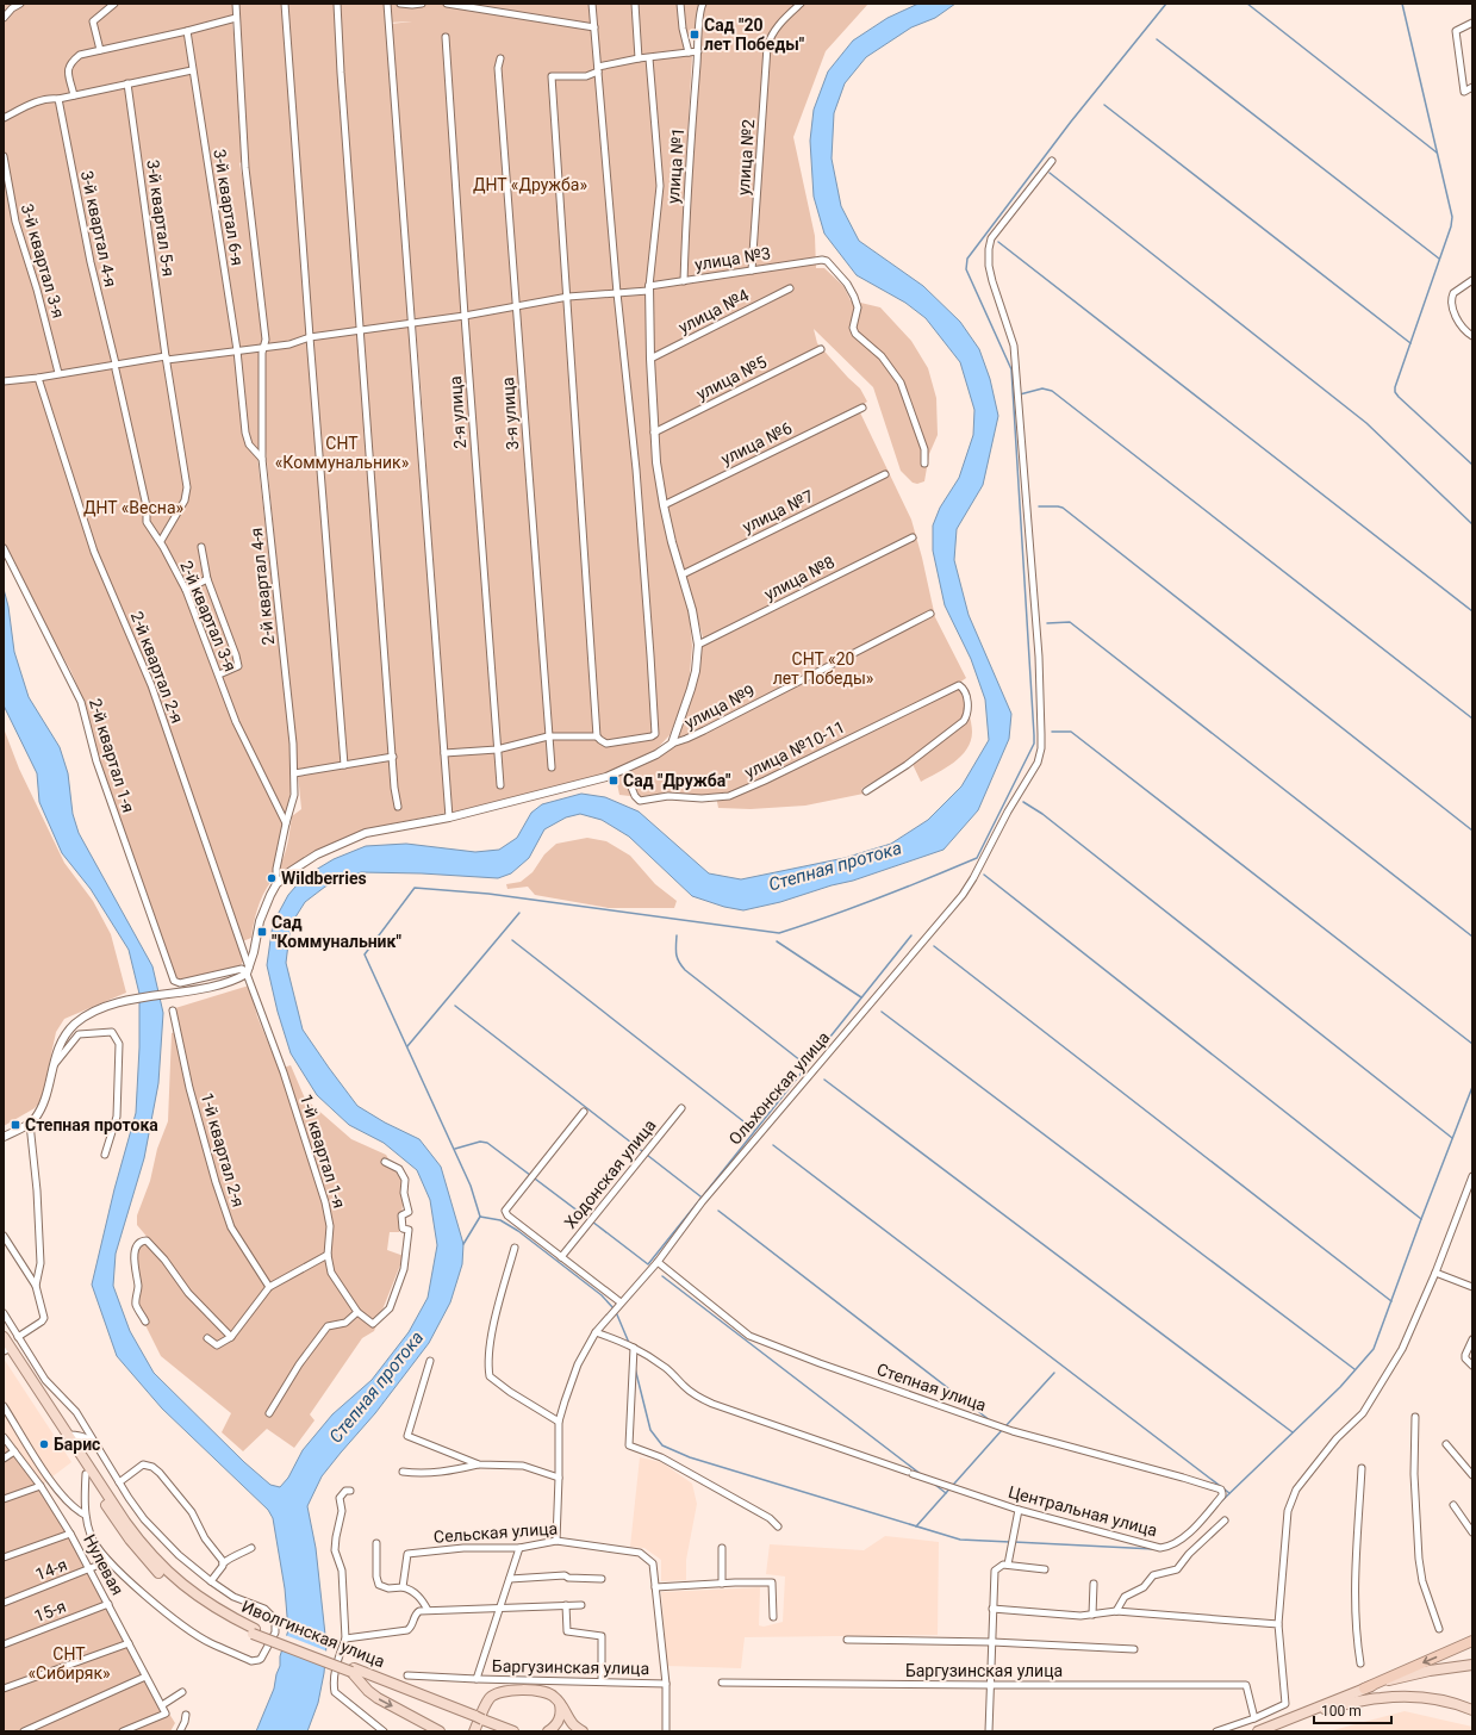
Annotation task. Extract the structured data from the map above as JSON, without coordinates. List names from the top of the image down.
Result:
{
  "streets": {
    "main road": ["Иволгинская улица"],
    "street": [
      "улица №2",
      "улица №1",
      "3-й квартал 6-я",
      "3-й квартал 5-я",
      "3-й квартал 4-я",
      "улица №3",
      "3-й квартал 3-я",
      "улица №4",
      "улица №5",
      "2-я улица",
      "3-я улица",
      "улица №6",
      "улица №7",
      "улица №8",
      "2-й квартал 4-я",
      "2-й квартал 3-я",
      "2-й квартал 2-я",
      "улица №9",
      "улица №10-11",
      "2-й квартал 1-я",
      "Ольхонская улица",
      "1-й квартал 2-я",
      "1-й квартал 1-я",
      "Ходонская улица",
      "Степная улица",
      "Центральная улица",
      "Сельская улица",
      "Нулевая",
      "14-я",
      "15-я",
      "Баргузинская улица"
    ]
  },
  "crossings": [
    ["улица №2", "улица №3"],
    ["улица №1", "улица №3"],
    ["3-й квартал 6-я", "улица №3"],
    ["3-й квартал 5-я", "улица №3"],
    ["3-й квартал 4-я", "улица №3"],
    ["3-й квартал 4-я", "2-й квартал 3-я"],
    ["улица №3", "3-й квартал 3-я"],
    ["улица №3", "2-я улица"],
    ["улица №3", "3-я улица"],
    ["улица №3", "2-й квартал 4-я"],
    ["улица №3", "2-й квартал 3-я"],
    ["улица №3", "2-й квартал 2-я"],
    ["2-й квартал 4-я", "2-й квартал 3-я"],
    ["2-й квартал 2-я", "2-й квартал 1-я"],
    ["2-й квартал 2-я", "1-й квартал 1-я"],
    ["2-й квартал 1-я", "1-й квартал 1-я"],
    ["Ольхонская улица", "Степная улица"],
    ["Ольхонская улица", "Центральная улица"],
    ["Ольхонская улица", "Сельская улица"],
    ["Степная улица", "Центральная улица"],
    ["Нулевая", "14-я"],
    ["Нулевая", "15-я"]
  ],
  "water": ["Степная протока"],
  "parks": [
    "ДНТ «Дружба»",
    "СНТ «Коммунальник»",
    "ДНТ «Весна»",
    "СНТ «20 лет Победы»",
    "СНТ «Сибиряк»"
  ],
  "places": {
    "transit": [
      "Сад \"20 лет Победы\"",
      "Сад \"Дружба\"",
      "Сад \"Коммунальник\"",
      "Степная протока"
    ],
    "other": ["Wildberries", "Барис"]
  },
  "scale_bar": "100 m"
}
